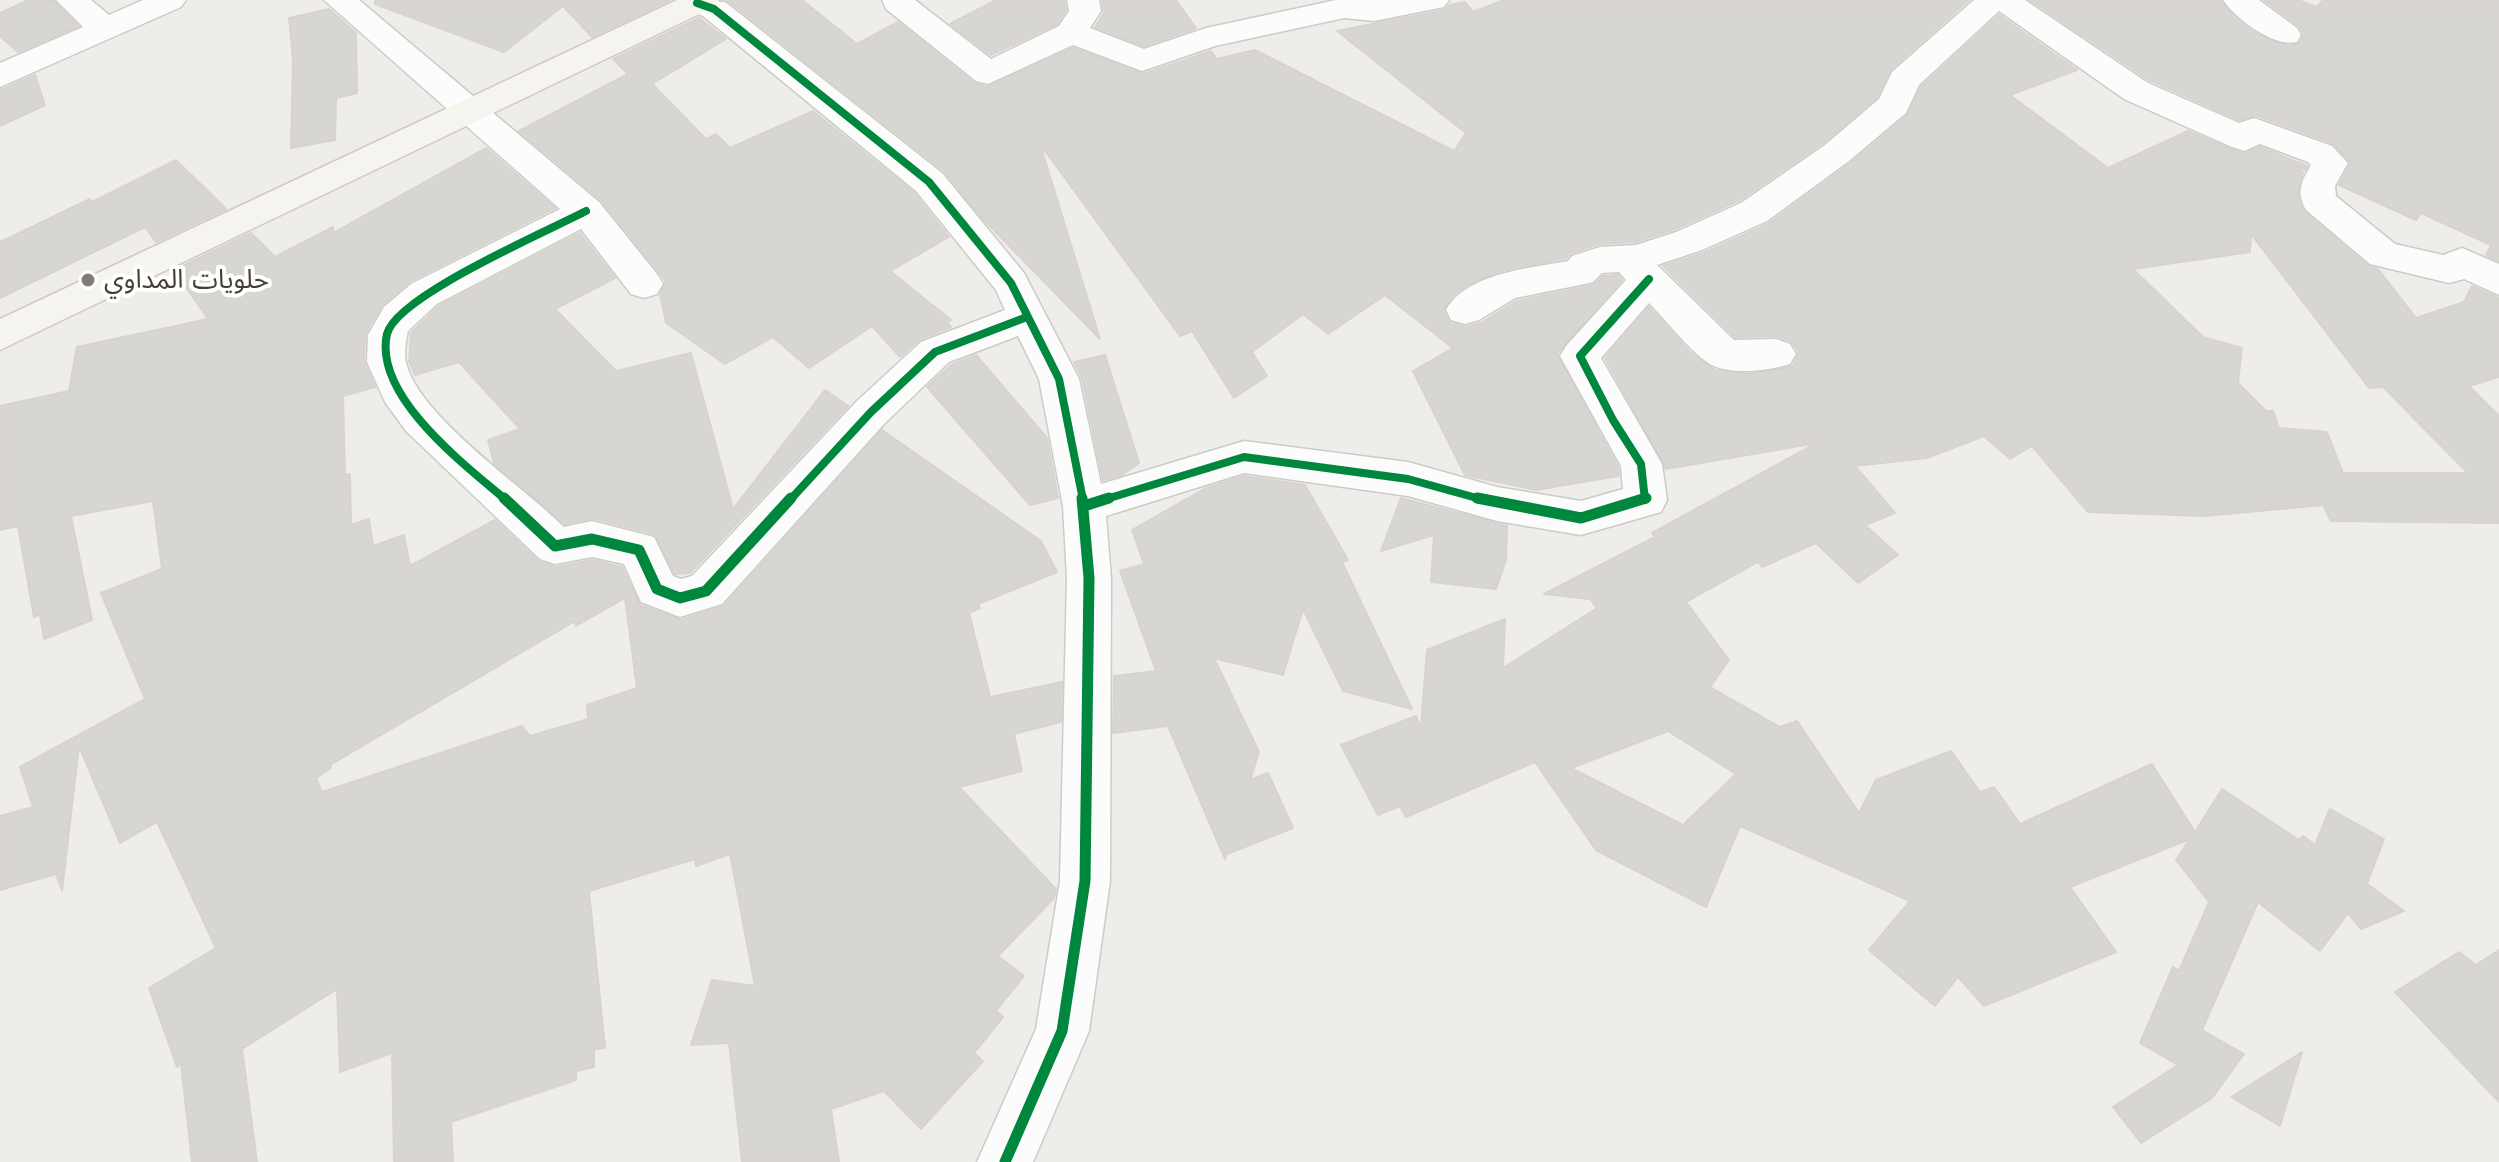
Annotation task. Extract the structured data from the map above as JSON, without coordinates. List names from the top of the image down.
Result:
{
  "places": ["حلويات المداوي"]
}
